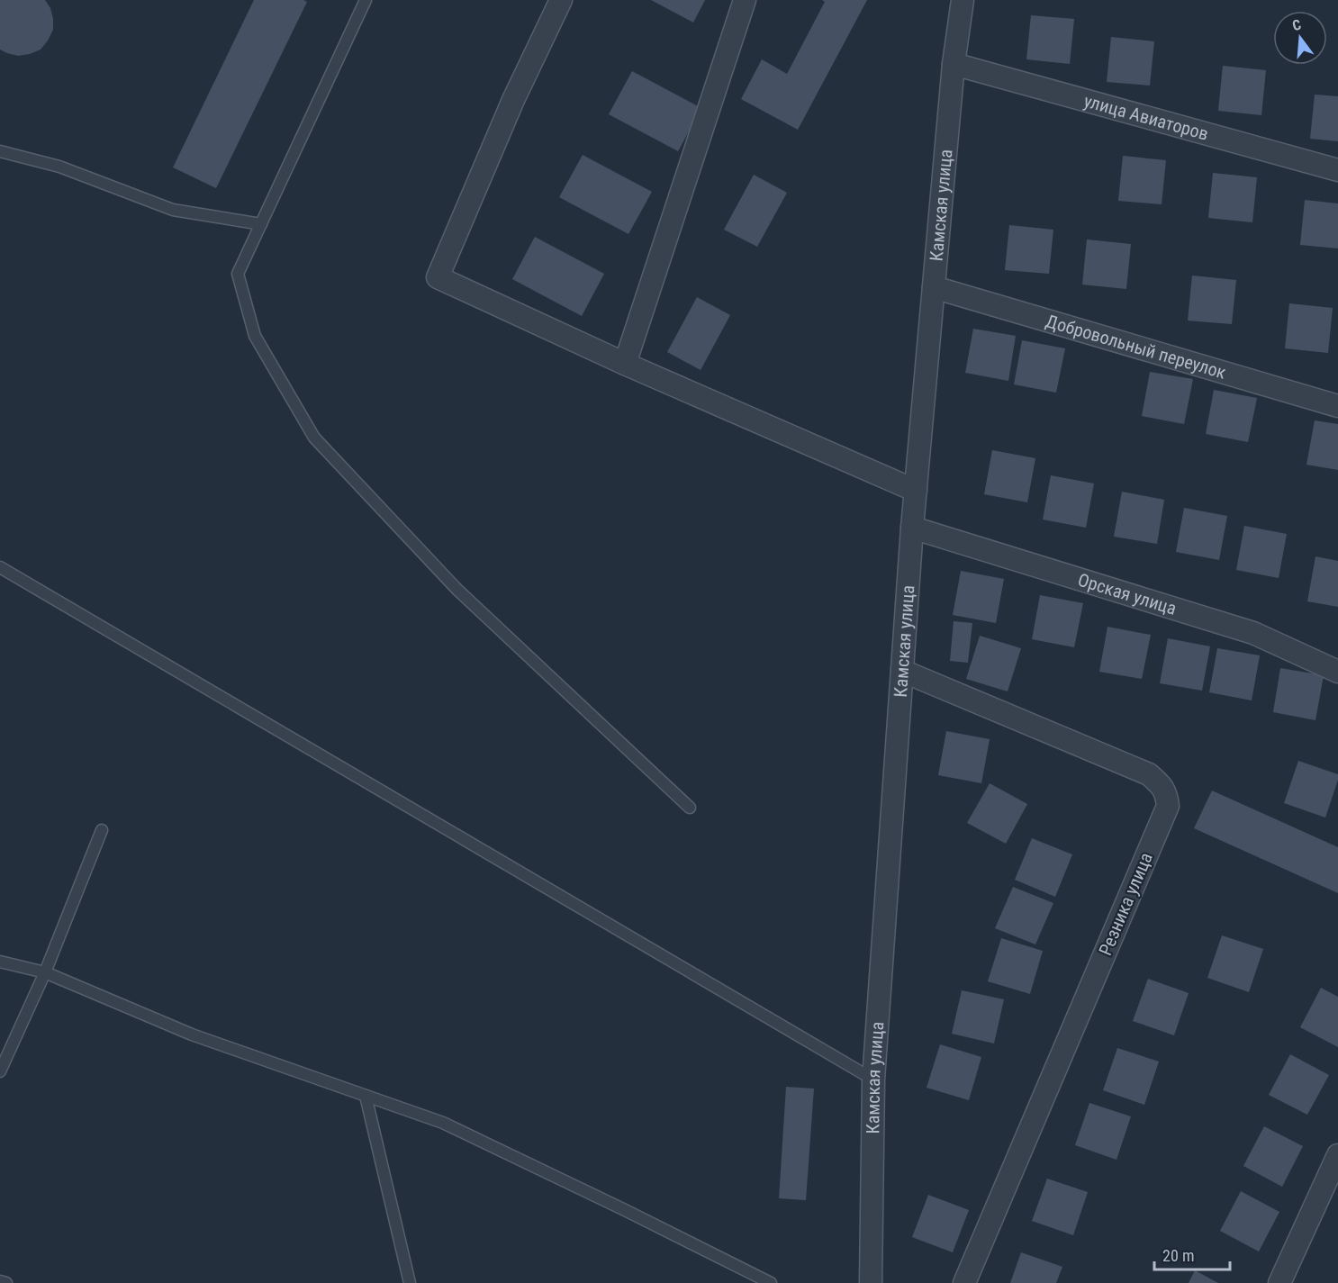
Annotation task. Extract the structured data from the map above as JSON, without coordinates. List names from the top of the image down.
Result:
{
  "streets": {
    "street": [
      "улица Авиаторов",
      "Камская улица",
      "Добровольный переулок",
      "Орская улица",
      "Резника улица"
    ]
  },
  "crossings": [
    ["улица Авиаторов", "Камская улица"],
    ["Камская улица", "Добровольный переулок"],
    ["Камская улица", "Орская улица"],
    ["Камская улица", "Резника улица"]
  ],
  "scale_bar": "20 m",
  "north": "top"
}
